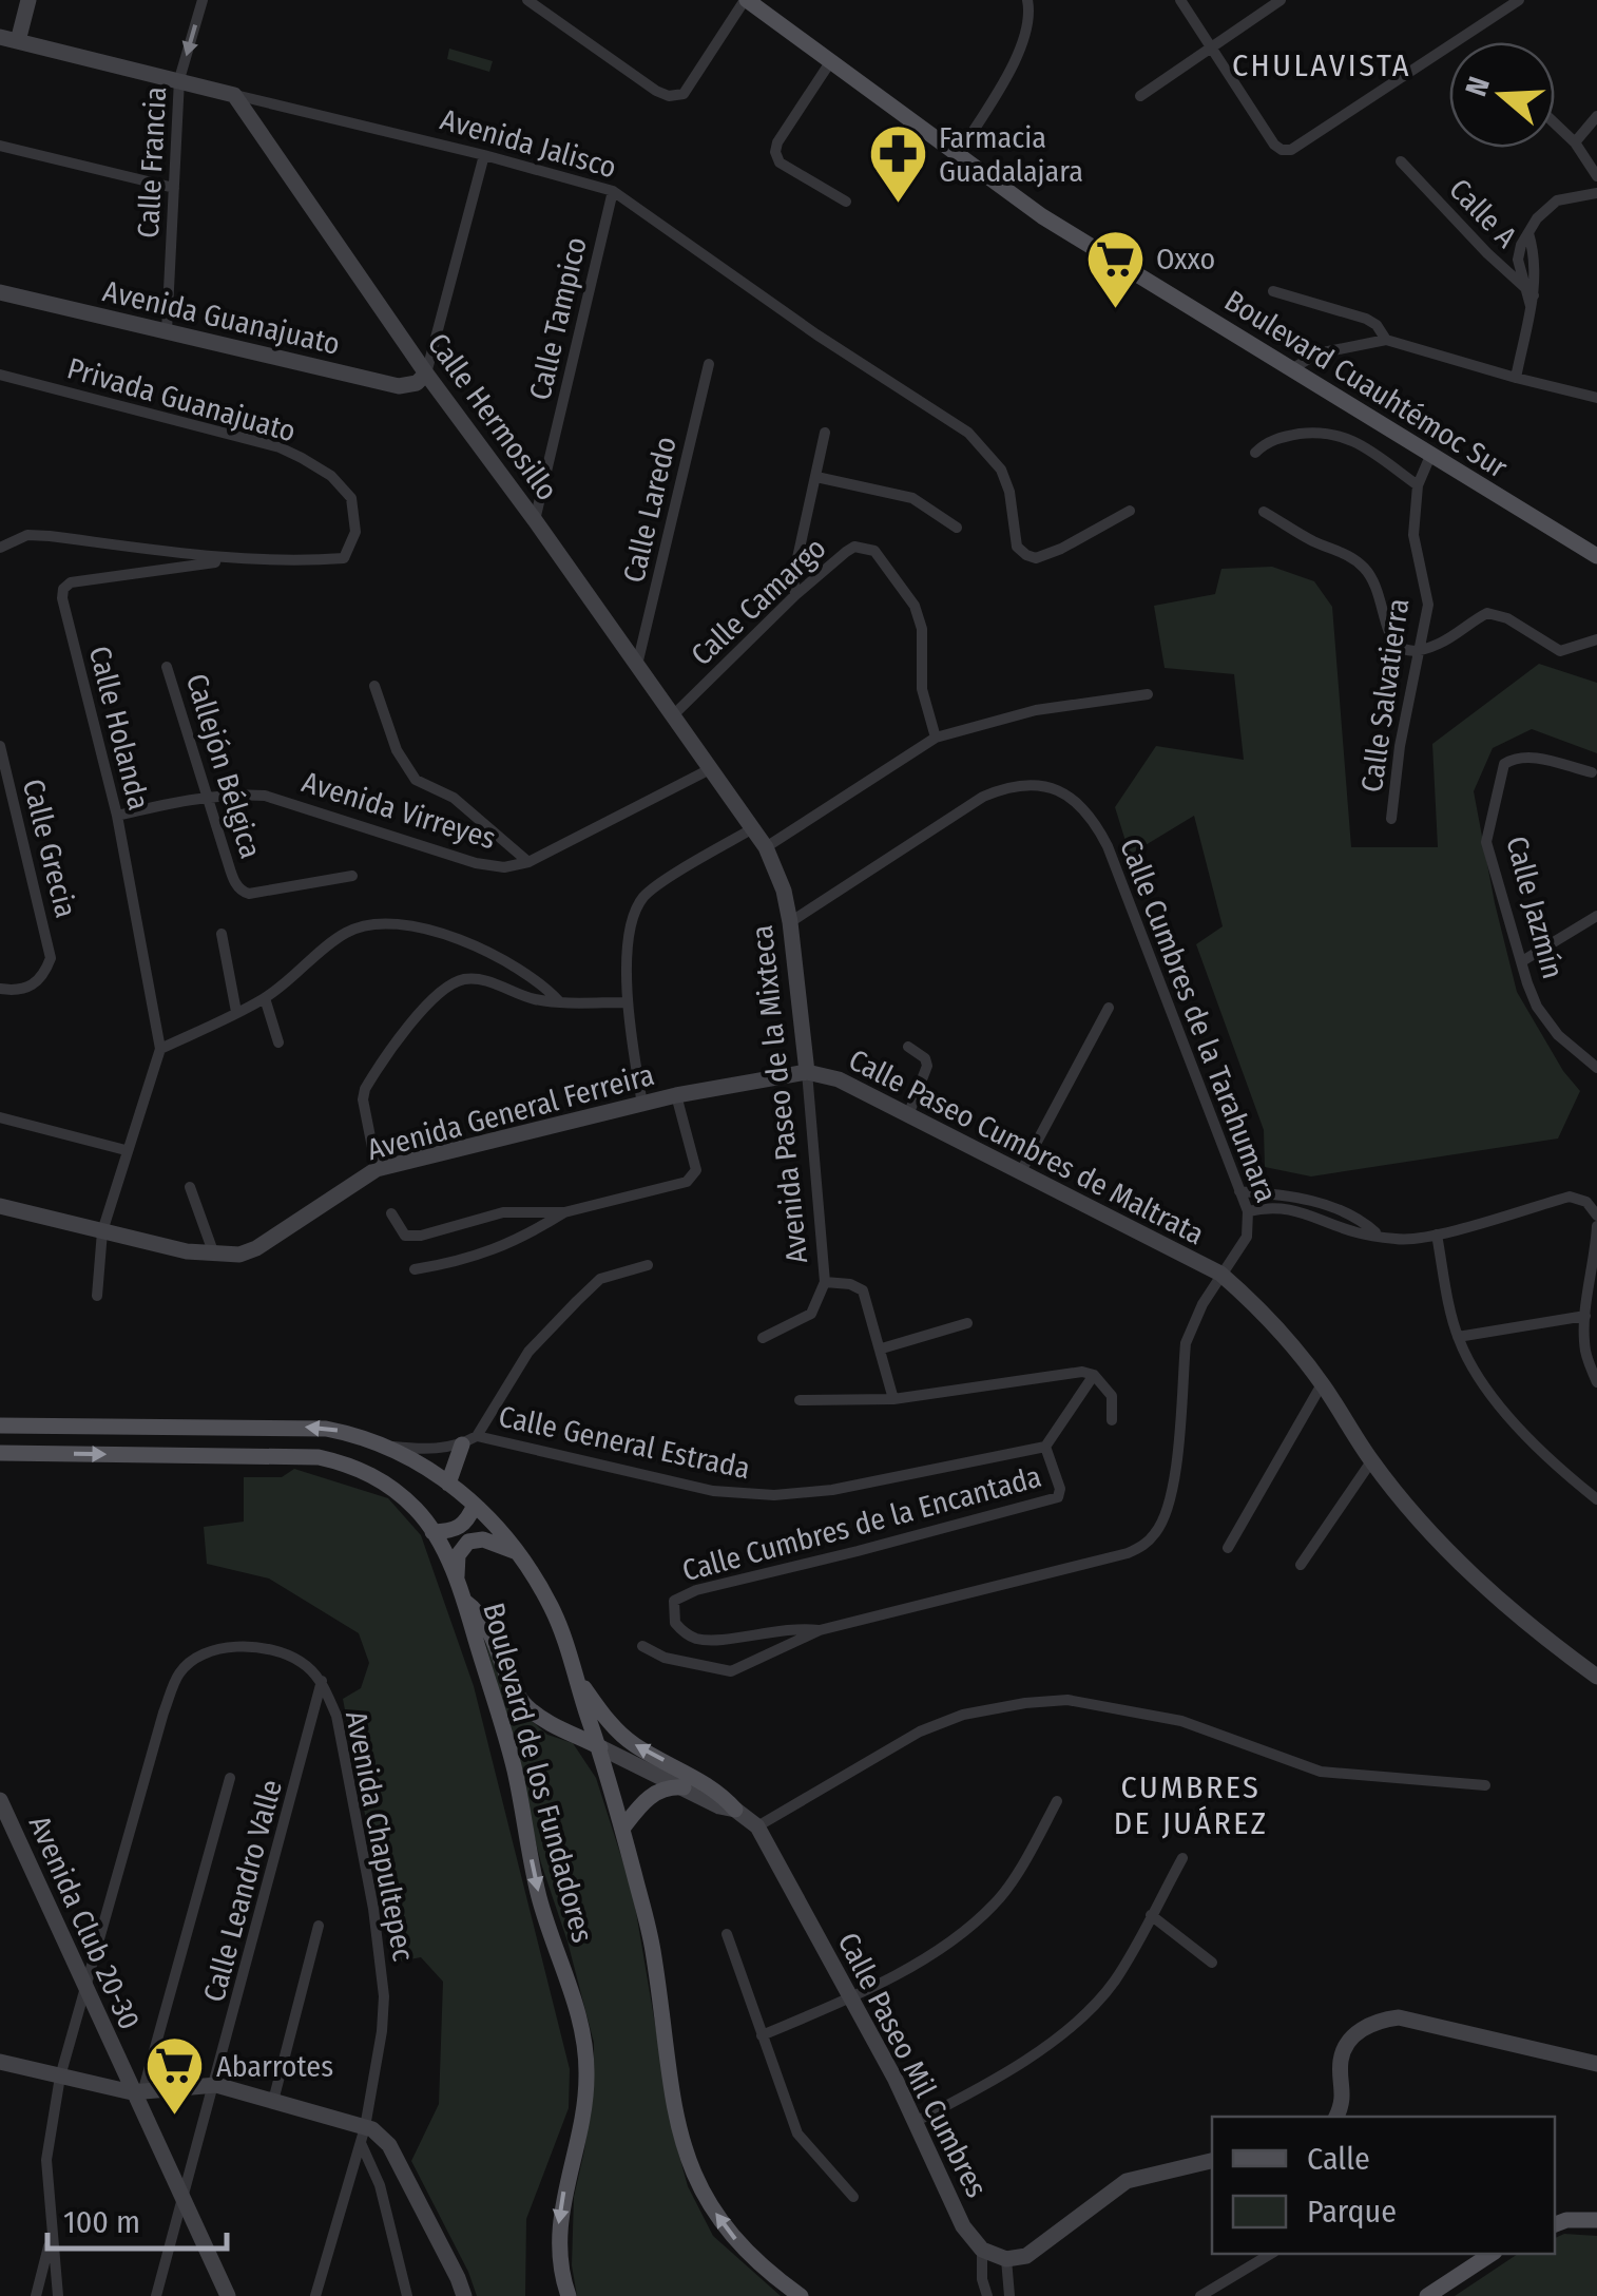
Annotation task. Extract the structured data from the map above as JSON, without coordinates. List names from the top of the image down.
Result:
{
  "streets": {
    "main road": ["Boulevard Cuauhtémoc Sur", "Boulevard de los Fundadores"],
    "street": [
      "Avenida Jalisco",
      "Calle Francia",
      "Calle A",
      "Avenida Guanajuato",
      "Calle Tampico",
      "Privada Guanajuato",
      "Calle Hermosillo",
      "Calle Laredo",
      "Calle Camargo",
      "Calle Salvatierra",
      "Calle Holanda",
      "Callejón Bélgica",
      "Avenida Virreyes",
      "Calle Grecia",
      "Calle Jazmín",
      "Calle Cumbres de la Tarahumara",
      "Avenida Paseo de la Mixteca",
      "Avenida General Ferreira",
      "Calle Paseo Cumbres de Maltrata",
      "Calle General Estrada",
      "Calle Cumbres de la Encantada",
      "Avenida Chapultepec",
      "Calle Leandro Valle",
      "Avenida Club 20-30",
      "Calle Paseo Mil Cumbres"
    ]
  },
  "crossings": [
    ["Avenida Jalisco", "Calle Francia"],
    ["Avenida Jalisco", "Calle Tampico"],
    ["Avenida Jalisco", "Calle Hermosillo"],
    ["Calle Francia", "Avenida Guanajuato"],
    ["Avenida Guanajuato", "Calle Hermosillo"],
    ["Calle Tampico", "Calle Hermosillo"],
    ["Boulevard Cuauhtémoc Sur", "Calle Salvatierra"],
    ["Privada Guanajuato", "Calle Holanda"],
    ["Calle Hermosillo", "Calle Laredo"],
    ["Calle Hermosillo", "Calle Camargo"],
    ["Calle Hermosillo", "Avenida Virreyes"],
    ["Calle Hermosillo", "Avenida Paseo de la Mixteca"],
    ["Calle Holanda", "Avenida Virreyes"],
    ["Callejón Bélgica", "Avenida Virreyes"],
    ["Avenida Virreyes", "Avenida Paseo de la Mixteca"],
    ["Calle Cumbres de la Tarahumara", "Avenida Paseo de la Mixteca"],
    ["Calle Cumbres de la Tarahumara", "Calle Paseo Cumbres de Maltrata"],
    ["Calle Cumbres de la Tarahumara", "Calle Cumbres de la Encantada"],
    ["Avenida Paseo de la Mixteca", "Avenida General Ferreira"],
    ["Avenida Paseo de la Mixteca", "Calle Paseo Cumbres de Maltrata"],
    ["Avenida General Ferreira", "Calle Paseo Cumbres de Maltrata"],
    ["Calle Paseo Cumbres de Maltrata", "Calle Cumbres de la Encantada"],
    ["Calle General Estrada", "Calle Cumbres de la Encantada"],
    ["Calle General Estrada", "Boulevard de los Fundadores"],
    ["Boulevard de los Fundadores", "Calle Paseo Mil Cumbres"],
    ["Avenida Chapultepec", "Calle Leandro Valle"],
    ["Calle Leandro Valle", "Avenida Club 20-30"]
  ],
  "districts": ["CHULAVISTA", "CUMBRES DE JUÁREZ"],
  "places": {
    "pharmacy": ["Farmacia Guadalajara"],
    "supermarket": ["Oxxo", "Abarrotes"]
  },
  "legend": ["Calle", "Parque"],
  "scale_bar": "100 m",
  "north": "left"
}
